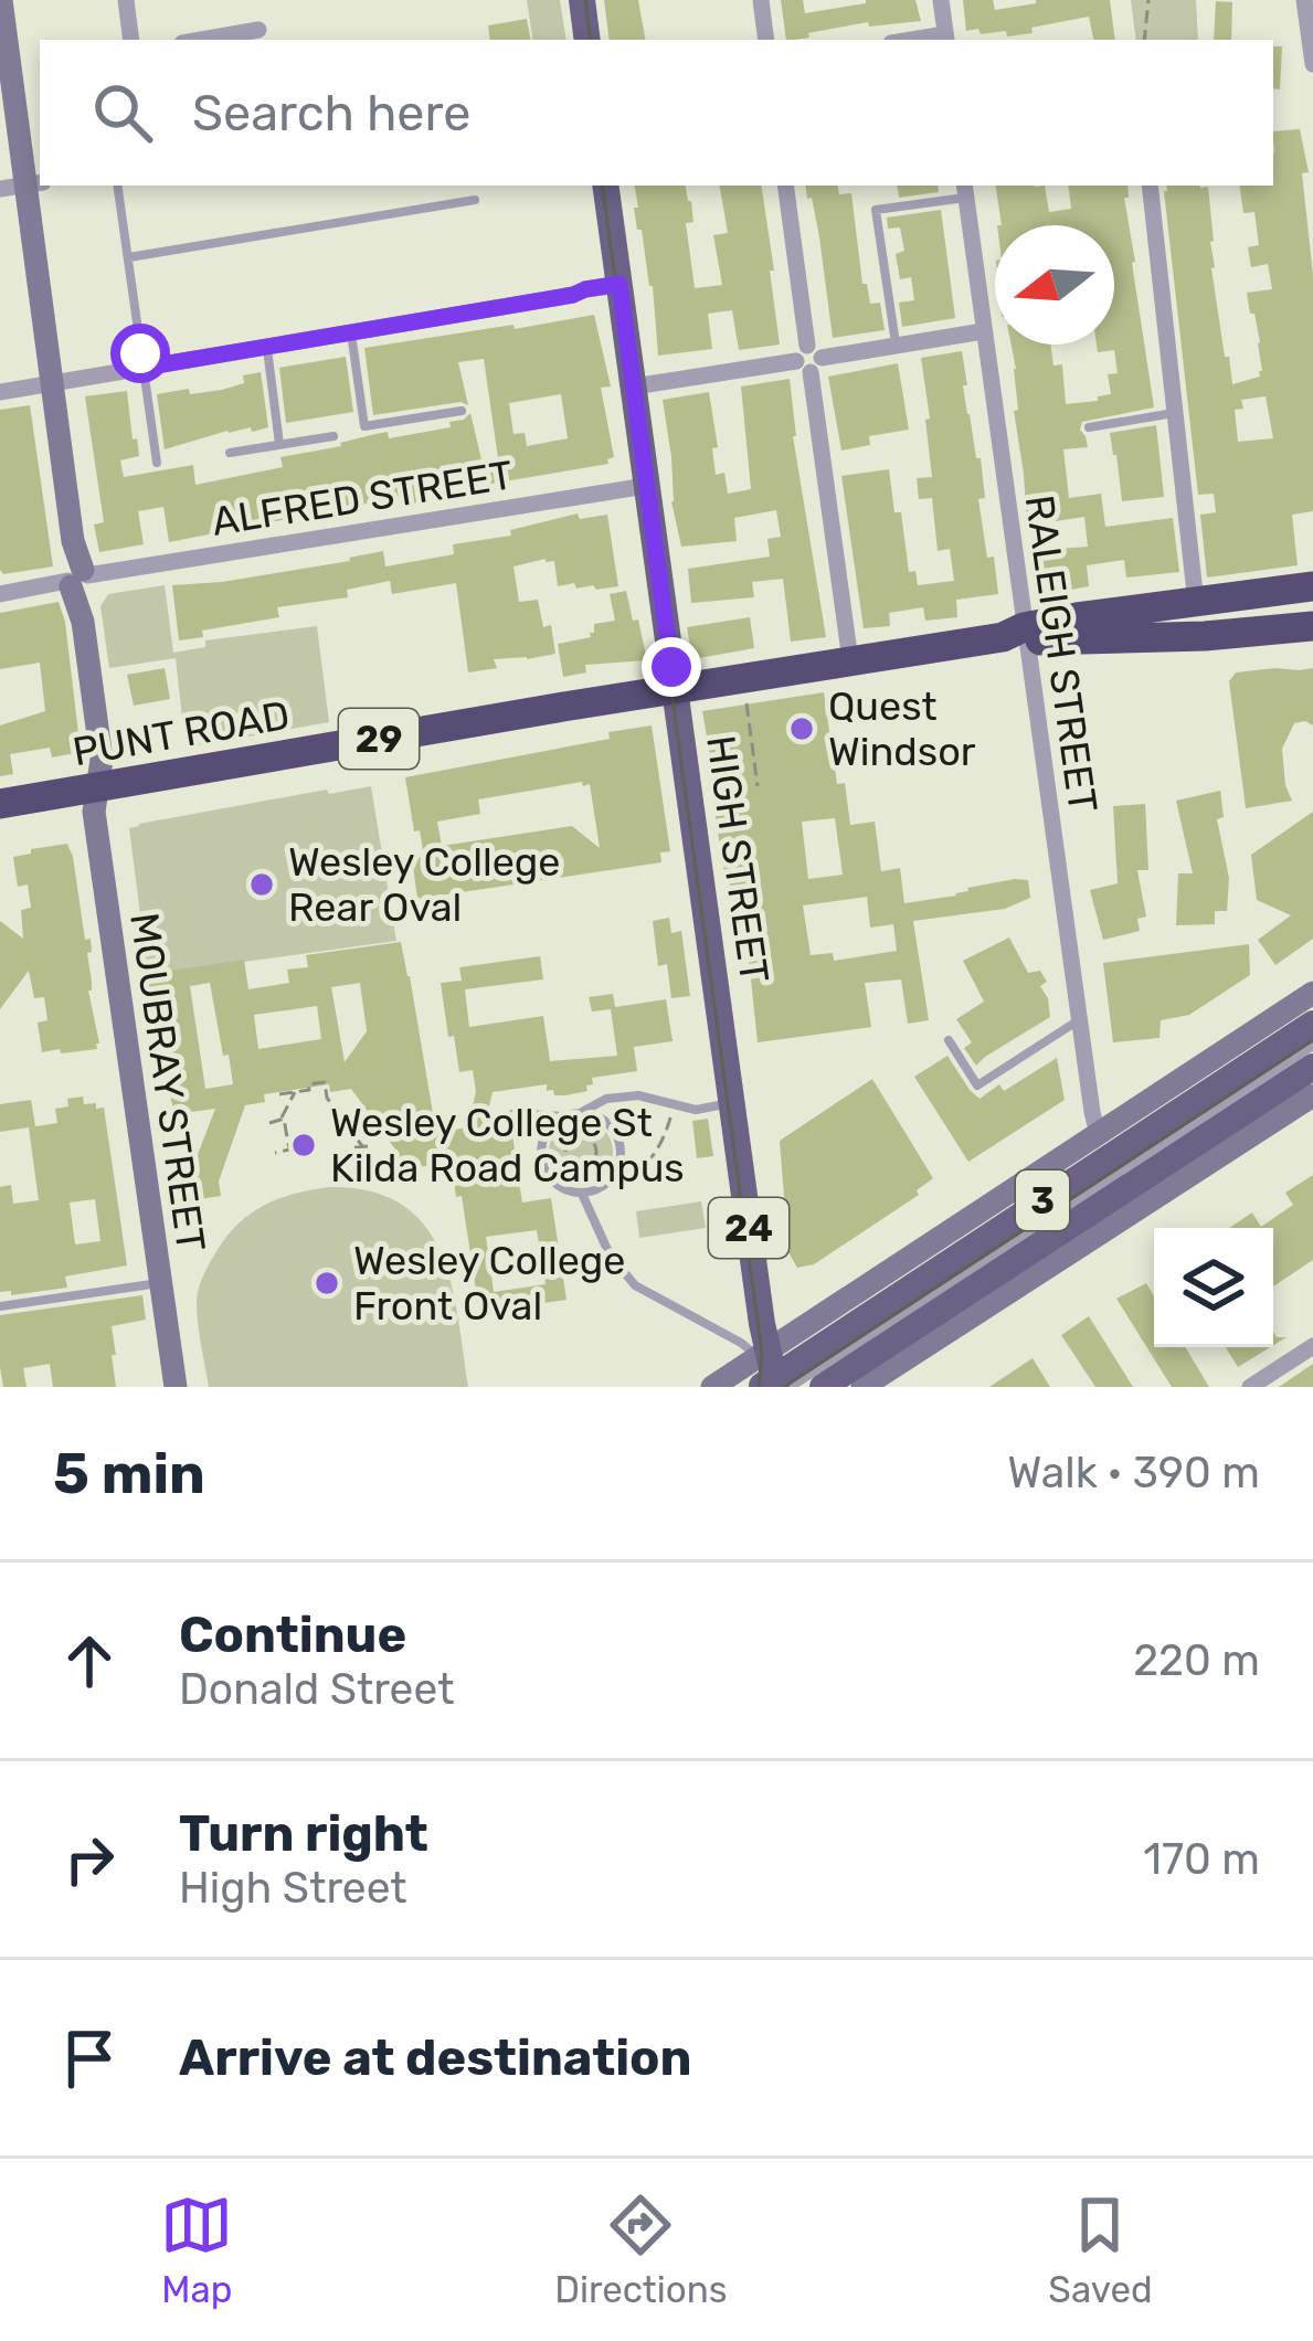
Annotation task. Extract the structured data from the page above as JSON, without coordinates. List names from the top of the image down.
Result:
{
  "streets": {
    "highway": ["PUNT ROAD", "29"],
    "main road": ["HIGH STREET", "3", "24"],
    "street": ["ALFRED STREET", "RALEIGH STREET", "MOUBRAY STREET"]
  },
  "crossings": [
    ["ALFRED STREET", "HIGH STREET"],
    ["ALFRED STREET", "MOUBRAY STREET"],
    ["RALEIGH STREET", "PUNT ROAD"],
    ["PUNT ROAD", "HIGH STREET"],
    ["PUNT ROAD", "MOUBRAY STREET"],
    ["HIGH STREET", "3"]
  ],
  "places": [
    "Quest Windsor",
    "Wesley College Rear Oval",
    "Wesley College St Kilda Road Campus",
    "Wesley College Front Oval"
  ],
  "north": "left",
  "page": {
    "search": "Search here",
    "heading": ["5 min", "Walk · 390 m"],
    "list": [
      ["Continue", "Donald Street", "220 m"],
      ["Turn right", "High Street", "170 m"],
      "Arrive at destination"
    ],
    "nav": ["Map", "Directions", "Saved"]
  }
}
